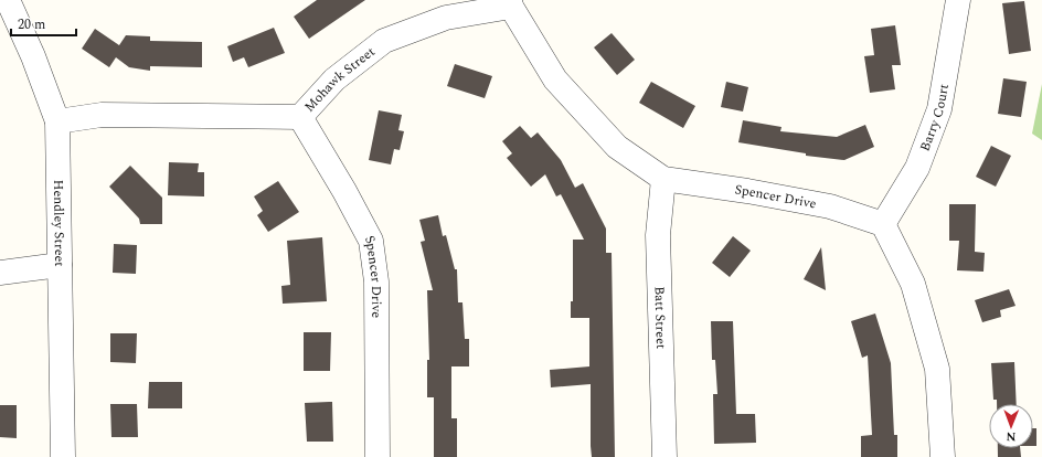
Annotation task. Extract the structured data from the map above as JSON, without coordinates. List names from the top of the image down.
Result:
{
  "streets": {
    "street": [
      "Mohawk Street",
      "Barry Court",
      "Spencer Drive",
      "Hendley Street",
      "Batt Street"
    ]
  },
  "crossings": [
    ["Mohawk Street", "Spencer Drive"],
    ["Mohawk Street", "Hendley Street"],
    ["Barry Court", "Spencer Drive"],
    ["Spencer Drive", "Batt Street"]
  ],
  "scale_bar": "20 m",
  "north": "bottom"
}
